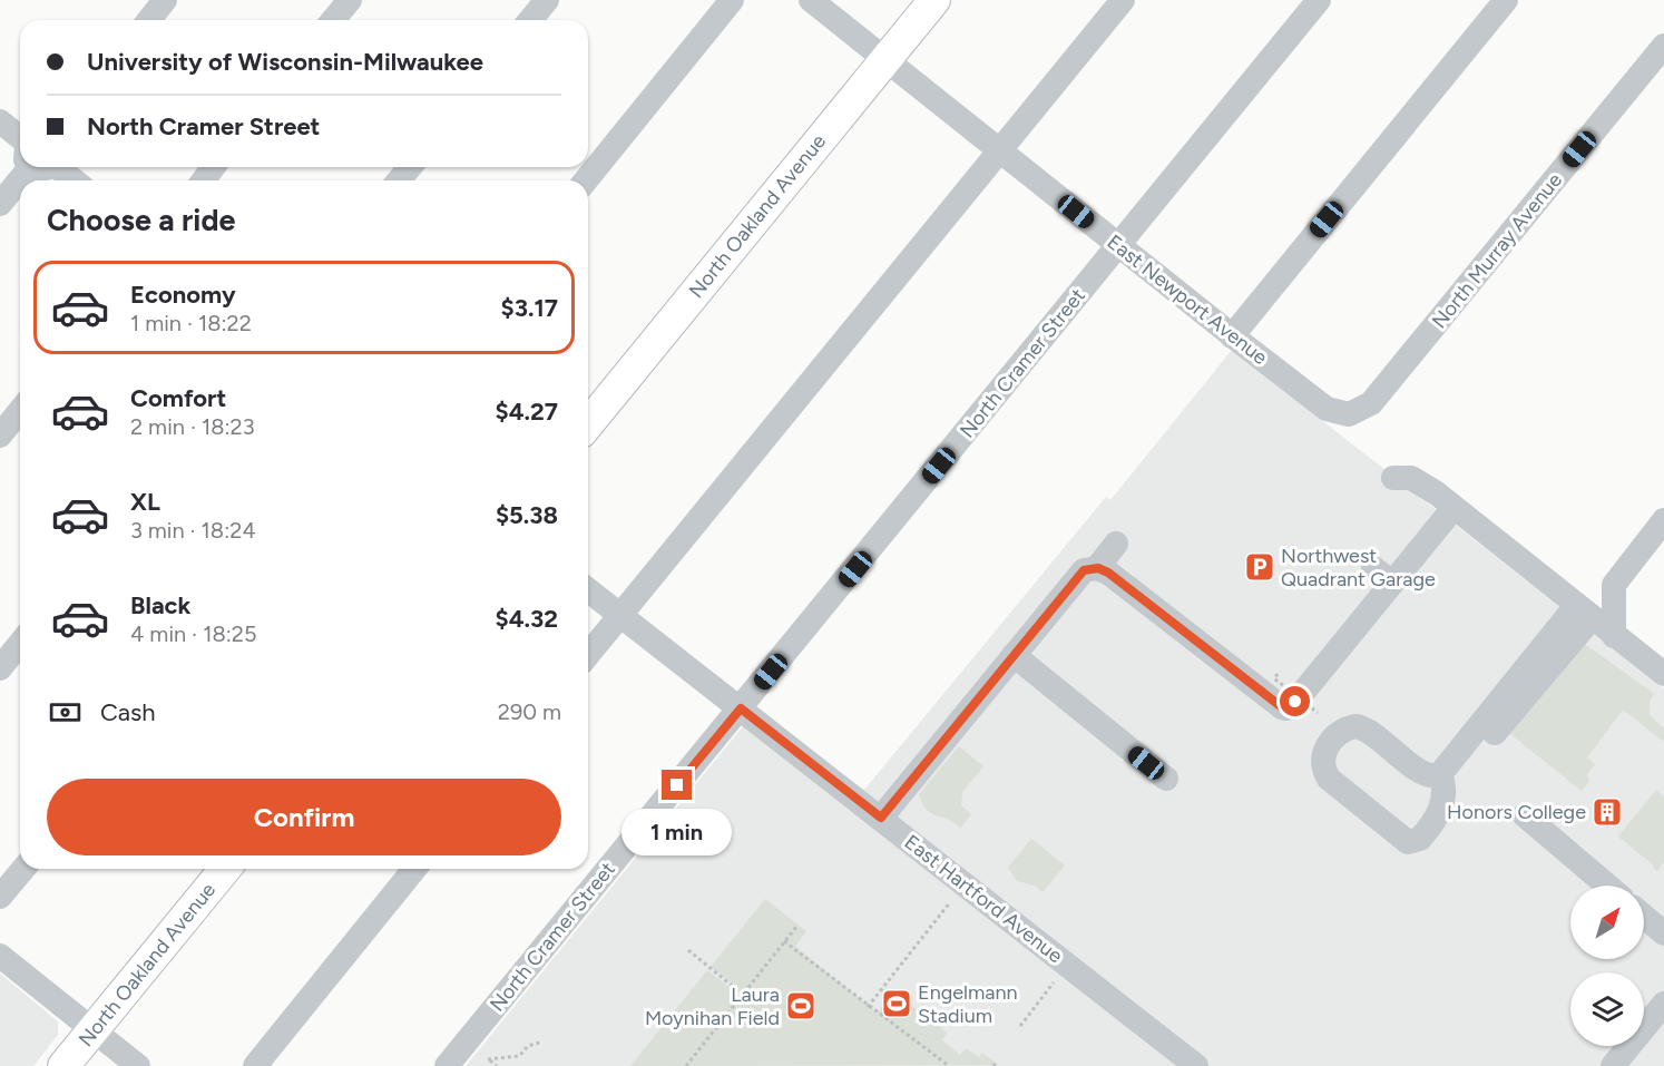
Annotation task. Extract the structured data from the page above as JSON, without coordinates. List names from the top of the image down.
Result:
{
  "streets": {
    "main road": ["North Oakland Avenue"],
    "street": [
      "North Murray Avenue",
      "East Newport Avenue",
      "North Cramer Street",
      "East Hartford Avenue"
    ]
  },
  "crossings": [
    ["North Oakland Avenue", "East Newport Avenue"],
    ["North Murray Avenue", "East Newport Avenue"],
    ["East Newport Avenue", "North Cramer Street"],
    ["North Cramer Street", "East Hartford Avenue"]
  ],
  "places": {
    "parking": ["Northwest Quadrant Garage"],
    "building": ["Honors College"],
    "sports": ["Engelmann Stadium", "Laura Moynihan Field"]
  },
  "north": "top right",
  "page": {
    "banner": ["University of Wisconsin-Milwaukee", "North Cramer Street"],
    "heading": "Choose a ride",
    "list": [
      {
        "name": "Economy",
        "note": "1 min · 18:22",
        "value": "$3.17"
      },
      {
        "name": "Comfort",
        "note": "2 min · 18:23",
        "value": "$4.27"
      },
      {
        "name": "XL",
        "note": "3 min · 18:24",
        "value": "$5.38"
      },
      {
        "name": "Black",
        "note": "4 min · 18:25",
        "value": "$4.32"
      }
    ],
    "pay": ["Cash", "290 m"],
    "buttons": "Confirm",
    "bubble": "1 min"
  }
}
